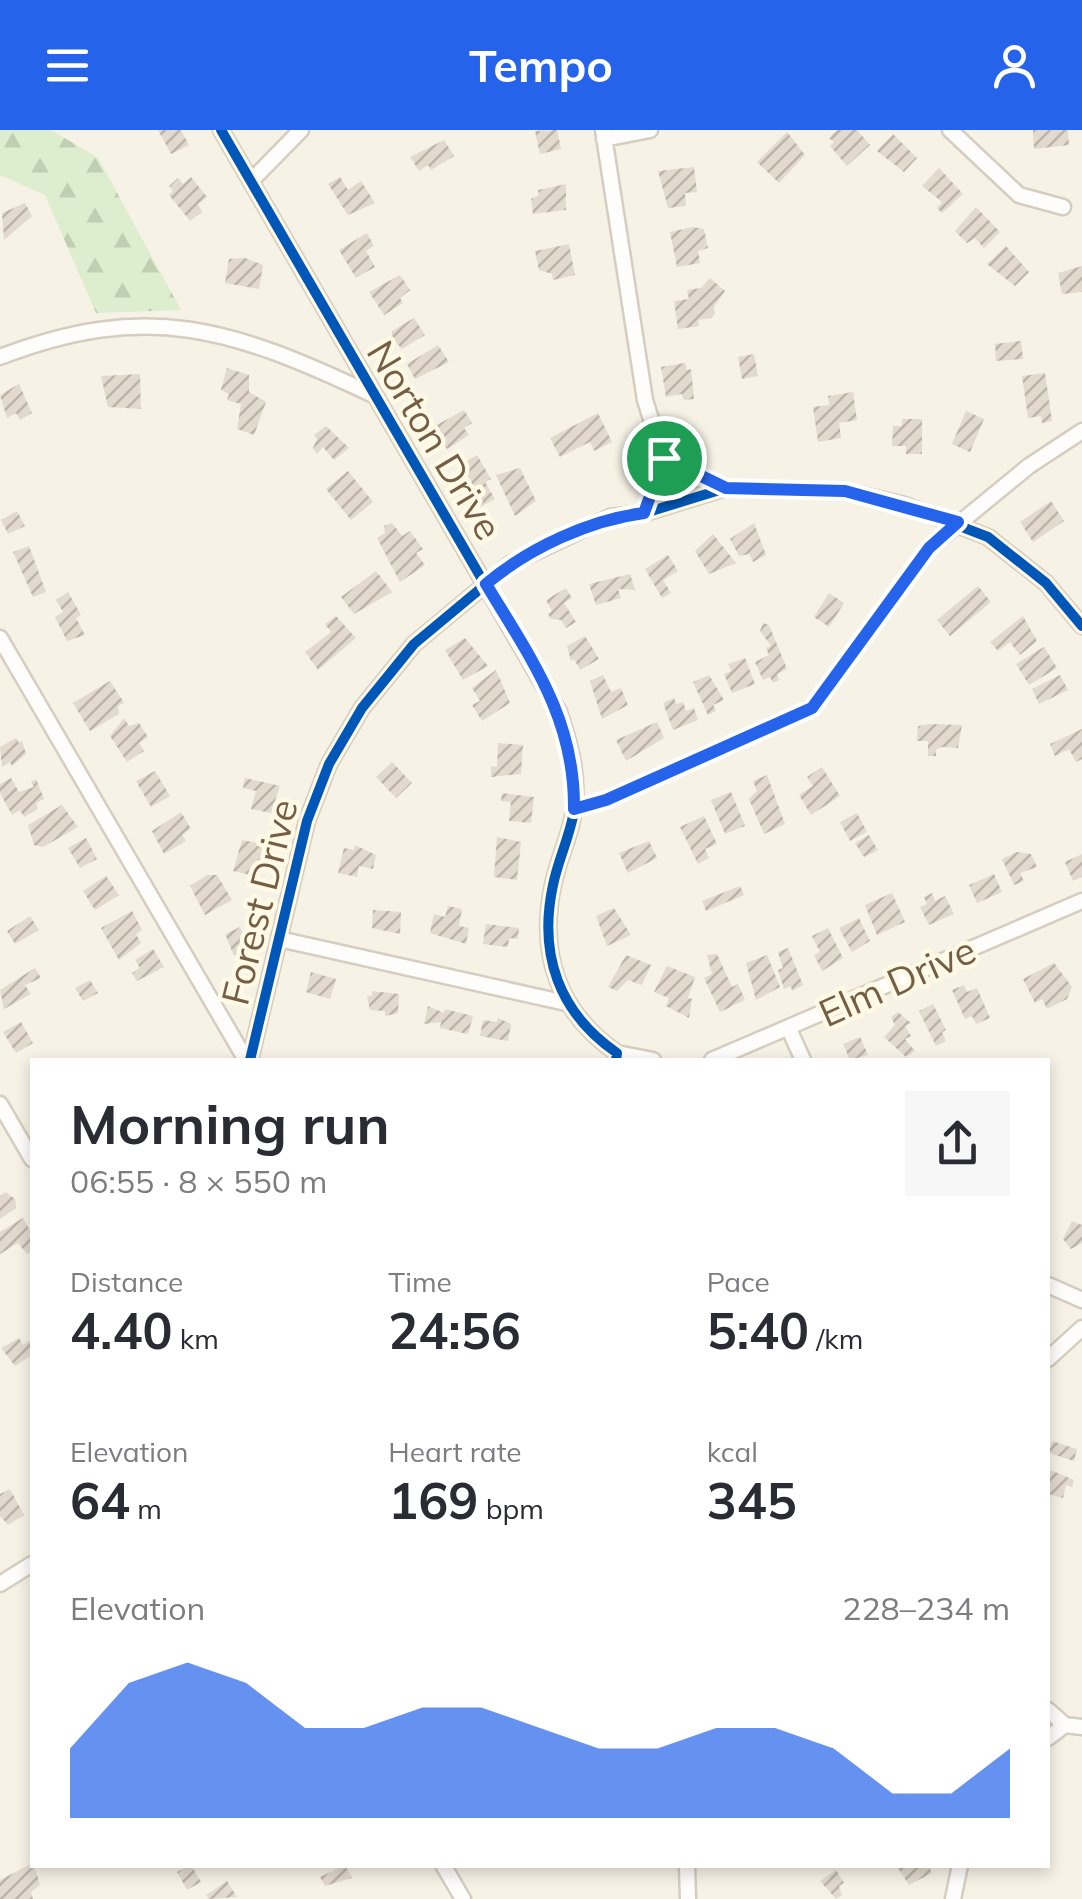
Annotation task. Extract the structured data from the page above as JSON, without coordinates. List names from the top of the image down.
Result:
{
  "streets": {
    "street": ["Norton Drive", "Forest Drive", "Elm Drive"]
  },
  "crossings": [
    ["Norton Drive", "Forest Drive"]
  ],
  "page": {
    "header": "Tempo",
    "heading": ["Morning run", "06:55 · 8 × 550 m"],
    "stats": [
      ["Distance", "4.40 km"],
      ["Time", "24:56"],
      ["Pace", "5:40 /km"],
      ["Elevation", "64 m"],
      ["Heart rate", "169 bpm"],
      ["kcal", "345"]
    ],
    "chart": ["Elevation", "228–234 m"]
  }
}
